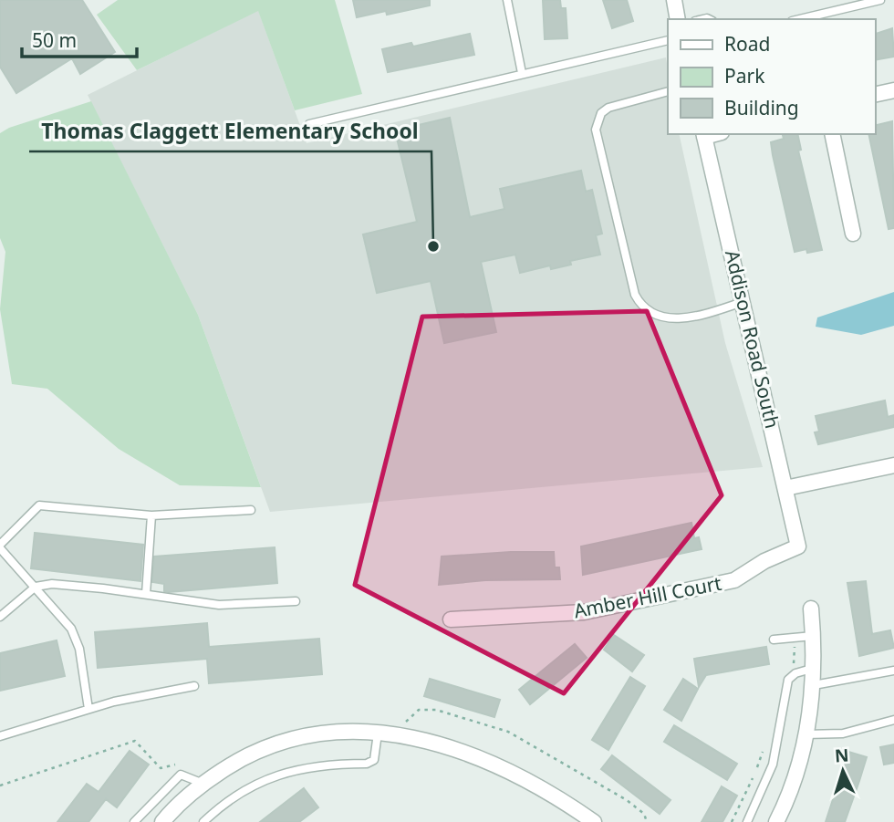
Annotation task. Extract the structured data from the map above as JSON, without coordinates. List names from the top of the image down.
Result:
{
  "streets": {
    "street": ["Addison Road South", "Amber Hill Court"]
  },
  "crossings": [
    ["Addison Road South", "Amber Hill Court"]
  ],
  "places": ["Thomas Claggett Elementary School"],
  "legend": ["Road", "Park", "Building"],
  "scale_bar": "50 m",
  "north": "top"
}
